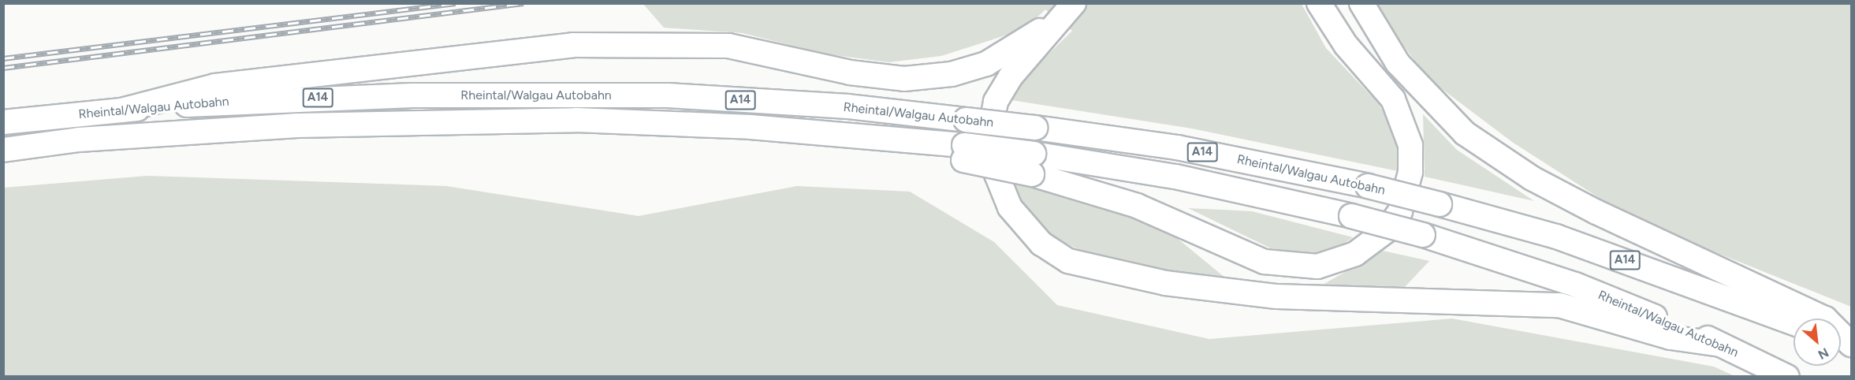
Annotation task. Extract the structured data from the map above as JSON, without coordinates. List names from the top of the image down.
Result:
{
  "streets": {
    "highway": ["Rheintal/Walgau Autobahn", "A14"]
  },
  "north": "bottom right"
}
